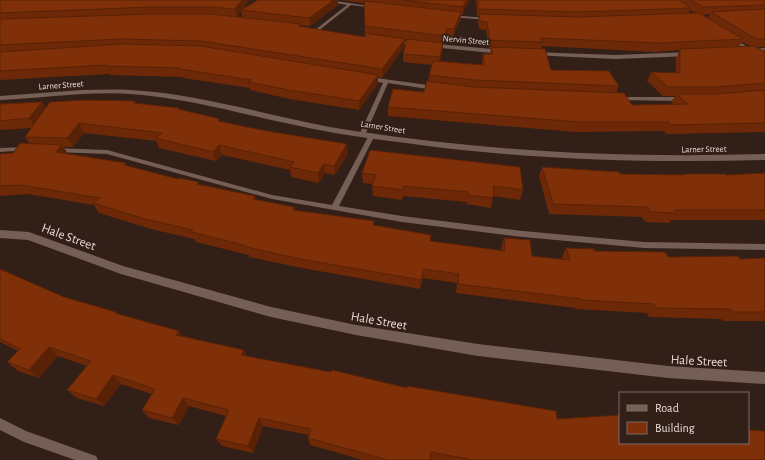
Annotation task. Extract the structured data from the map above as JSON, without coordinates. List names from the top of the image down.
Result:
{
  "streets": {
    "street": ["Nervin Street", "Larner Street", "Hale Street"]
  },
  "legend": ["Road", "Building"]
}
